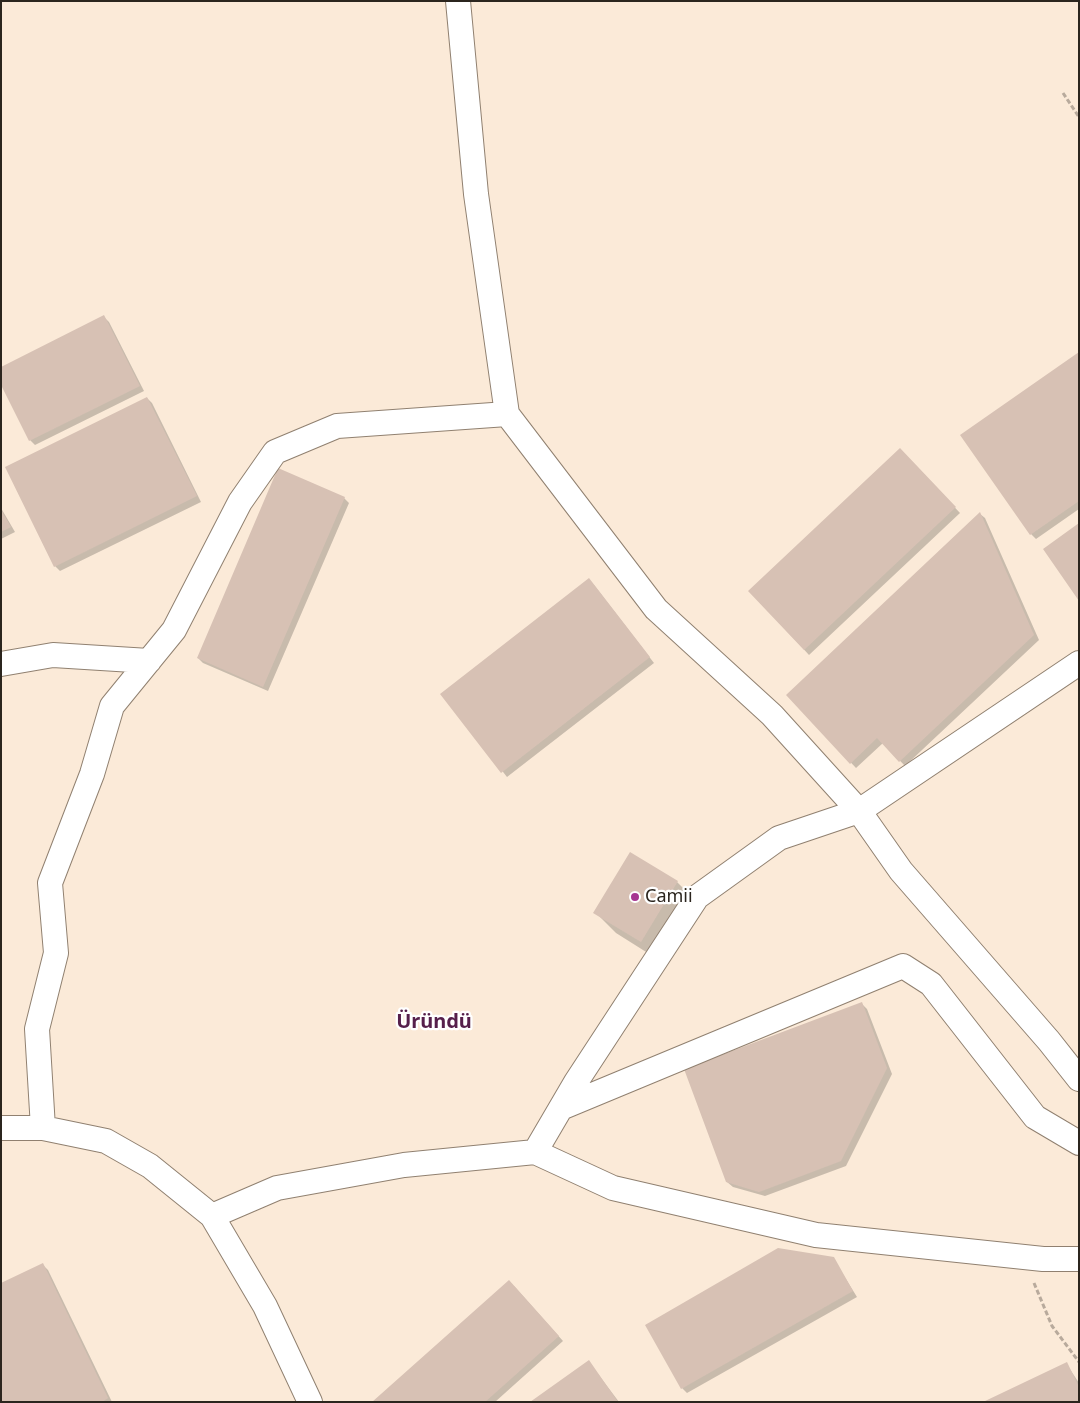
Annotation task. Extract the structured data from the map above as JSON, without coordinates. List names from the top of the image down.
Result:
{
  "districts": ["Üründü"],
  "places": ["Camii"]
}
